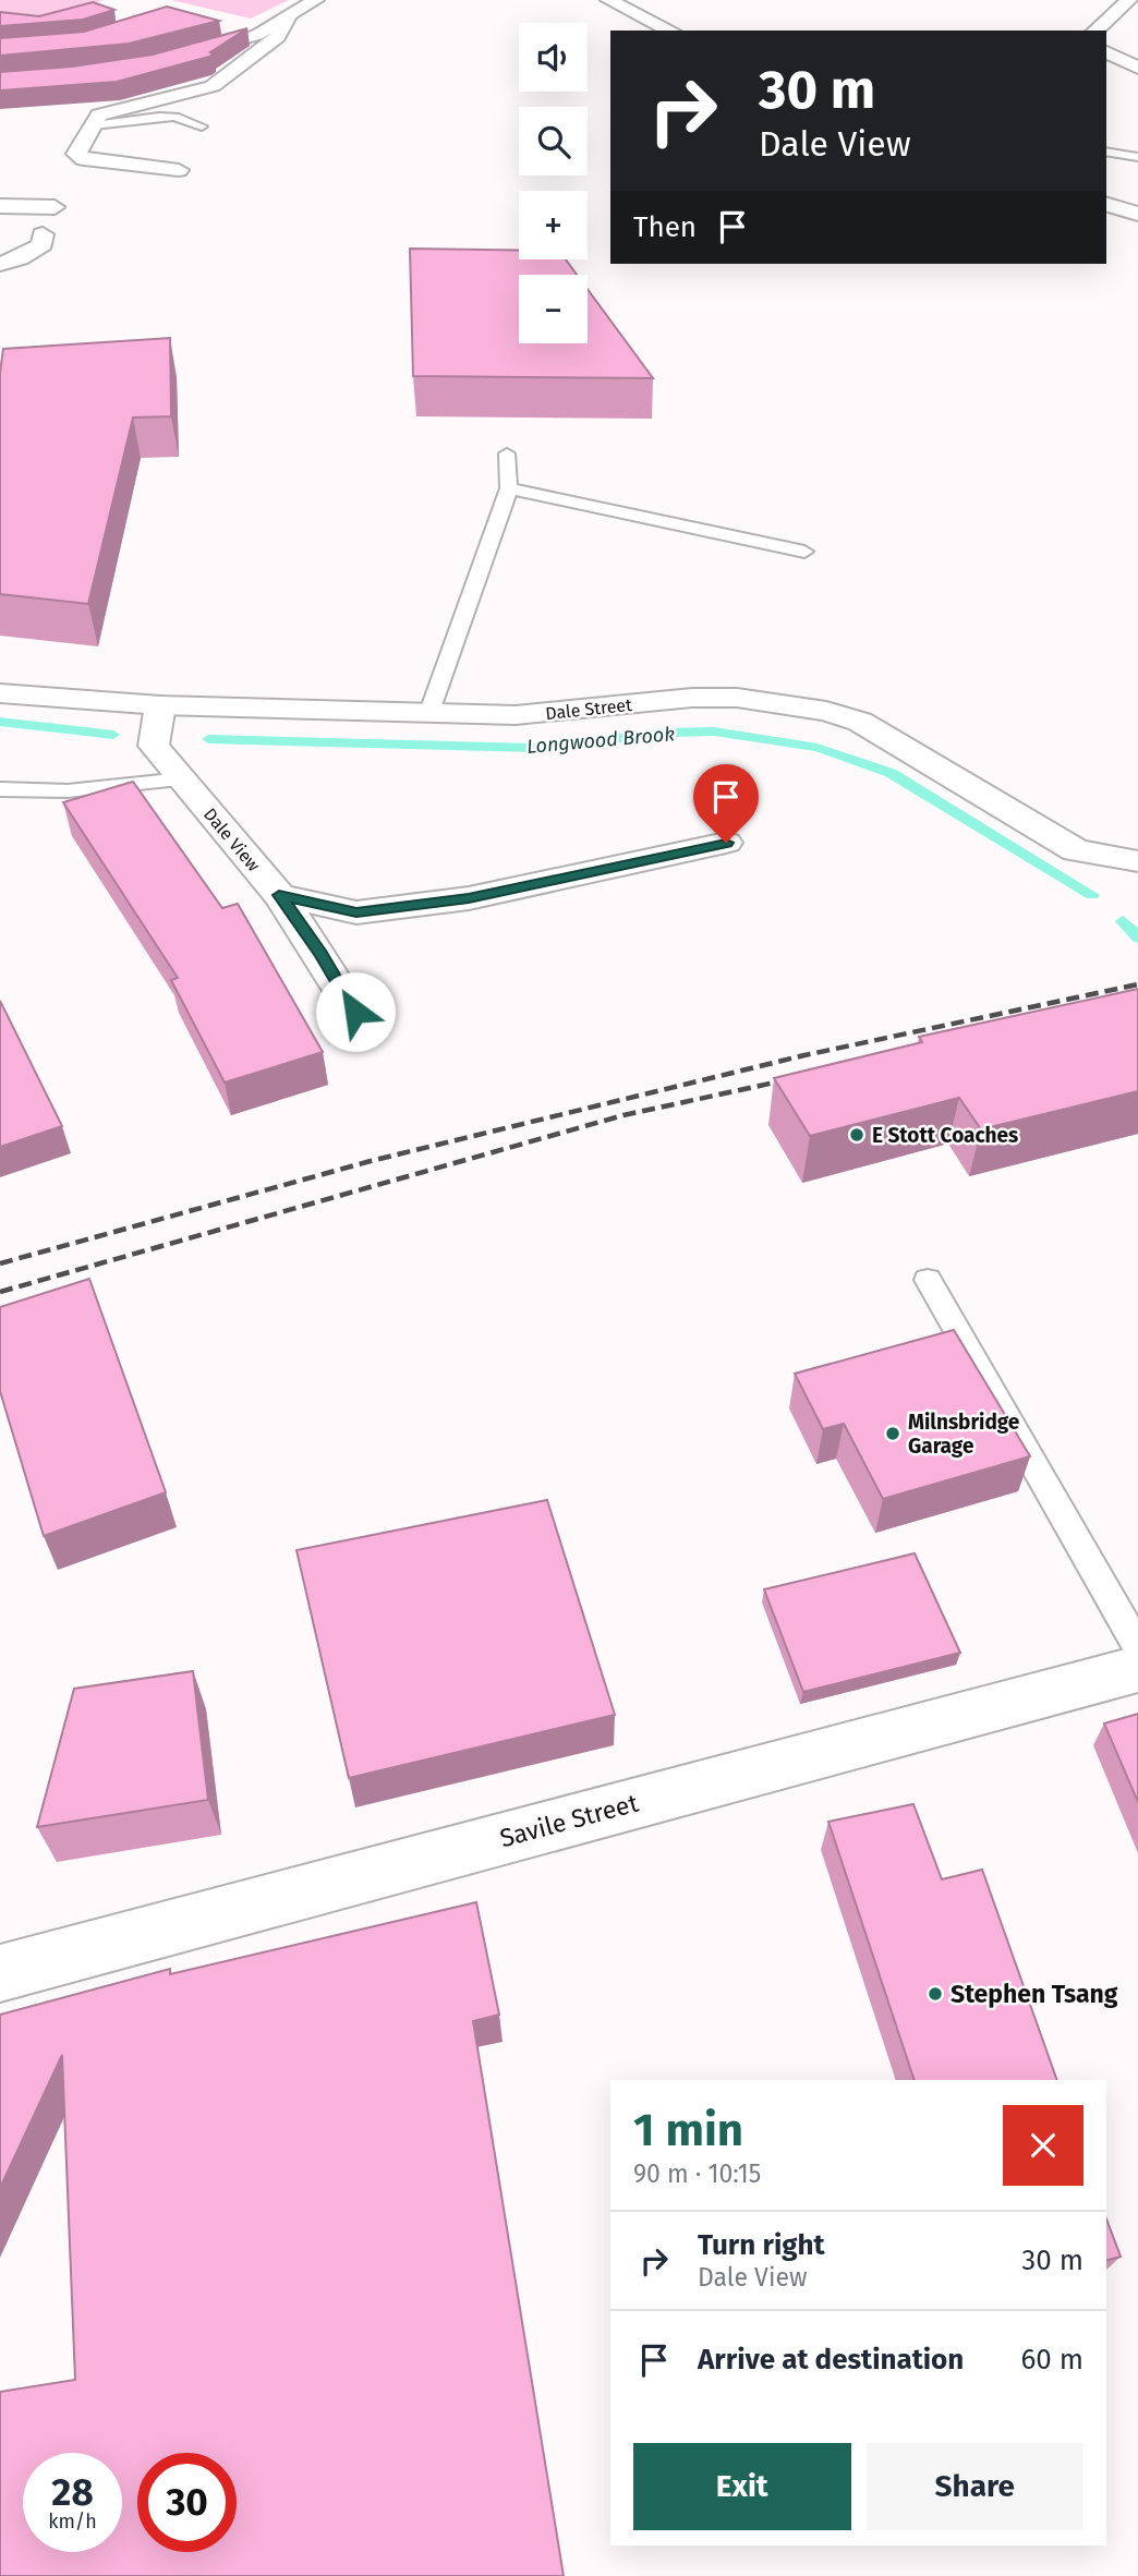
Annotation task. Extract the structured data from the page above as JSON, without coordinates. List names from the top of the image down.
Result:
{
  "streets": {
    "street": ["Dale Street", "Dale View", "Savile Street"]
  },
  "crossings": [
    ["Dale Street", "Dale View"]
  ],
  "water": ["Longwood Brook"],
  "places": ["E Stott Coaches", "Milnsbridge Garage", "Stephen Tsang"],
  "page": {
    "map_buttons": ["+", "−"],
    "turn": ["30 m", "Dale View"],
    "then": "Then",
    "heading": ["1 min", "90 m · 10:15"],
    "list": [
      {
        "name": "Turn right",
        "note": "Dale View",
        "value": "30 m"
      },
      {
        "name": "Arrive at destination",
        "value": "60 m"
      }
    ],
    "buttons": ["Exit", "Share"],
    "speed": "28 km/h",
    "limit": "30"
  }
}
